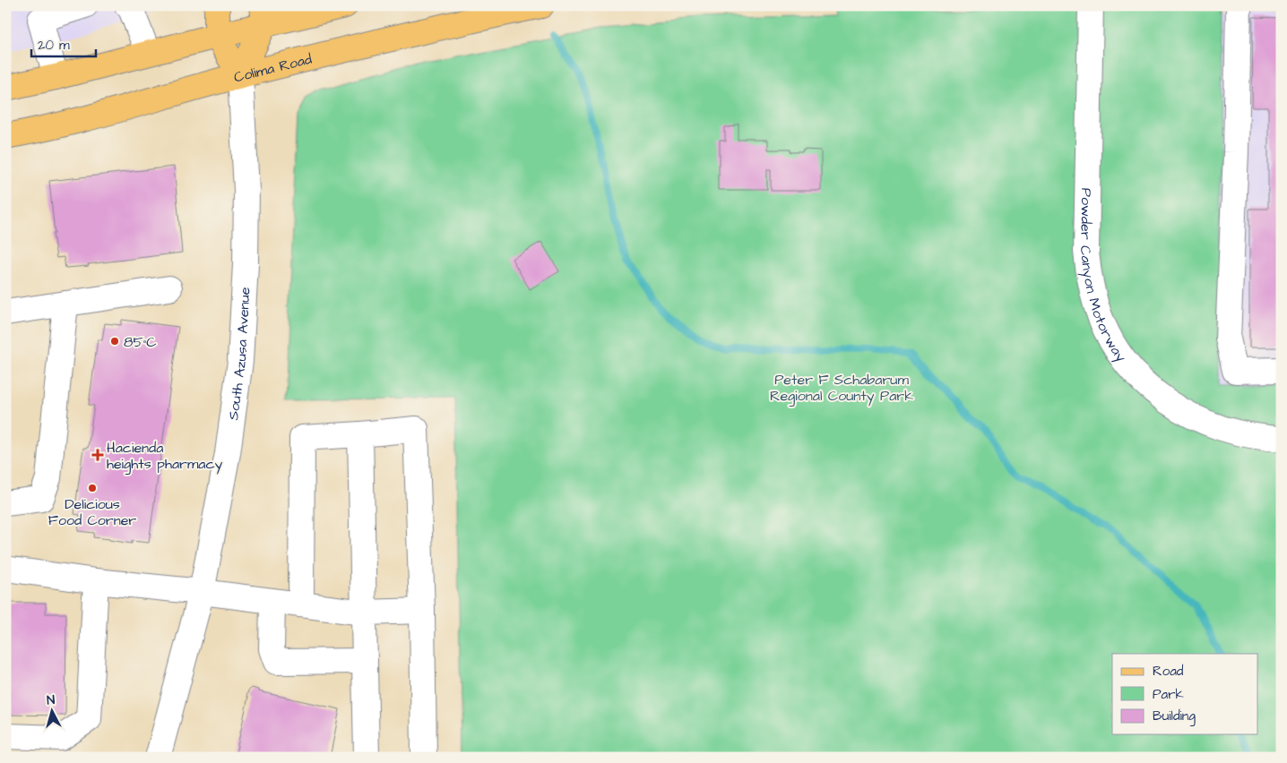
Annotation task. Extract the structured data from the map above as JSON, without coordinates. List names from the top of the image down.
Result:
{
  "streets": {
    "main road": ["Colima Road", "South Azusa Avenue"],
    "street": ["Powder Canyon Motorway"]
  },
  "crossings": [
    ["Colima Road", "South Azusa Avenue"]
  ],
  "parks": ["Peter F Schabarum Regional County Park"],
  "places": {
    "other": ["85°C", "Delicious Food Corner"],
    "health": ["Hacienda heights pharmacy"]
  },
  "legend": ["Road", "Park", "Building"],
  "scale_bar": "20 m",
  "north": "top"
}
